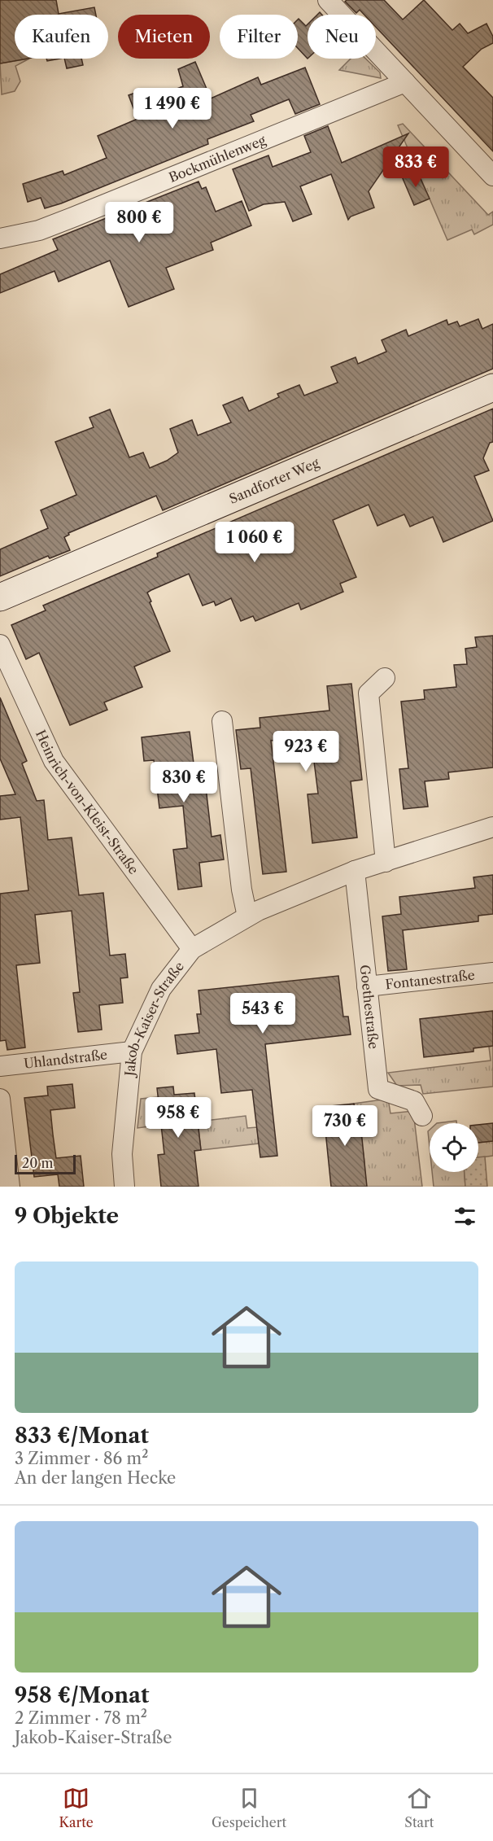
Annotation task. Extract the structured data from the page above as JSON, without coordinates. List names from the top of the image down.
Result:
{
  "streets": {
    "street": [
      "Bockmühlenweg",
      "Sandforter Weg",
      "Heinrich-von-Kleist-Straße",
      "Fontanestraße",
      "Goethestraße",
      "Jakob-Kaiser-Straße",
      "Uhlandstraße"
    ]
  },
  "crossings": [
    ["Heinrich-von-Kleist-Straße", "Jakob-Kaiser-Straße"],
    ["Fontanestraße", "Goethestraße"],
    ["Goethestraße", "Jakob-Kaiser-Straße"],
    ["Jakob-Kaiser-Straße", "Uhlandstraße"]
  ],
  "scale_bar": "20 m",
  "page": {
    "chip": [
      "Kaufen",
      "Mieten",
      "Filter",
      "Neu"
    ],
    "price": [
      "1 490 €",
      "833 €",
      "800 €",
      "1 060 €",
      "923 €",
      "830 €",
      "543 €",
      "958 €",
      "730 €"
    ],
    "scale": "20 m",
    "heading": "9 Objekte",
    "list": [
      {
        "name": "833 €/Monat",
        "note": "3 Zimmer · 86 m² · An der langen Hecke"
      },
      {
        "name": "958 €/Monat",
        "note": "2 Zimmer · 78 m² · Jakob-Kaiser-Straße"
      }
    ],
    "tabs": ["Karte", "Gespeichert", "Start"]
  }
}
